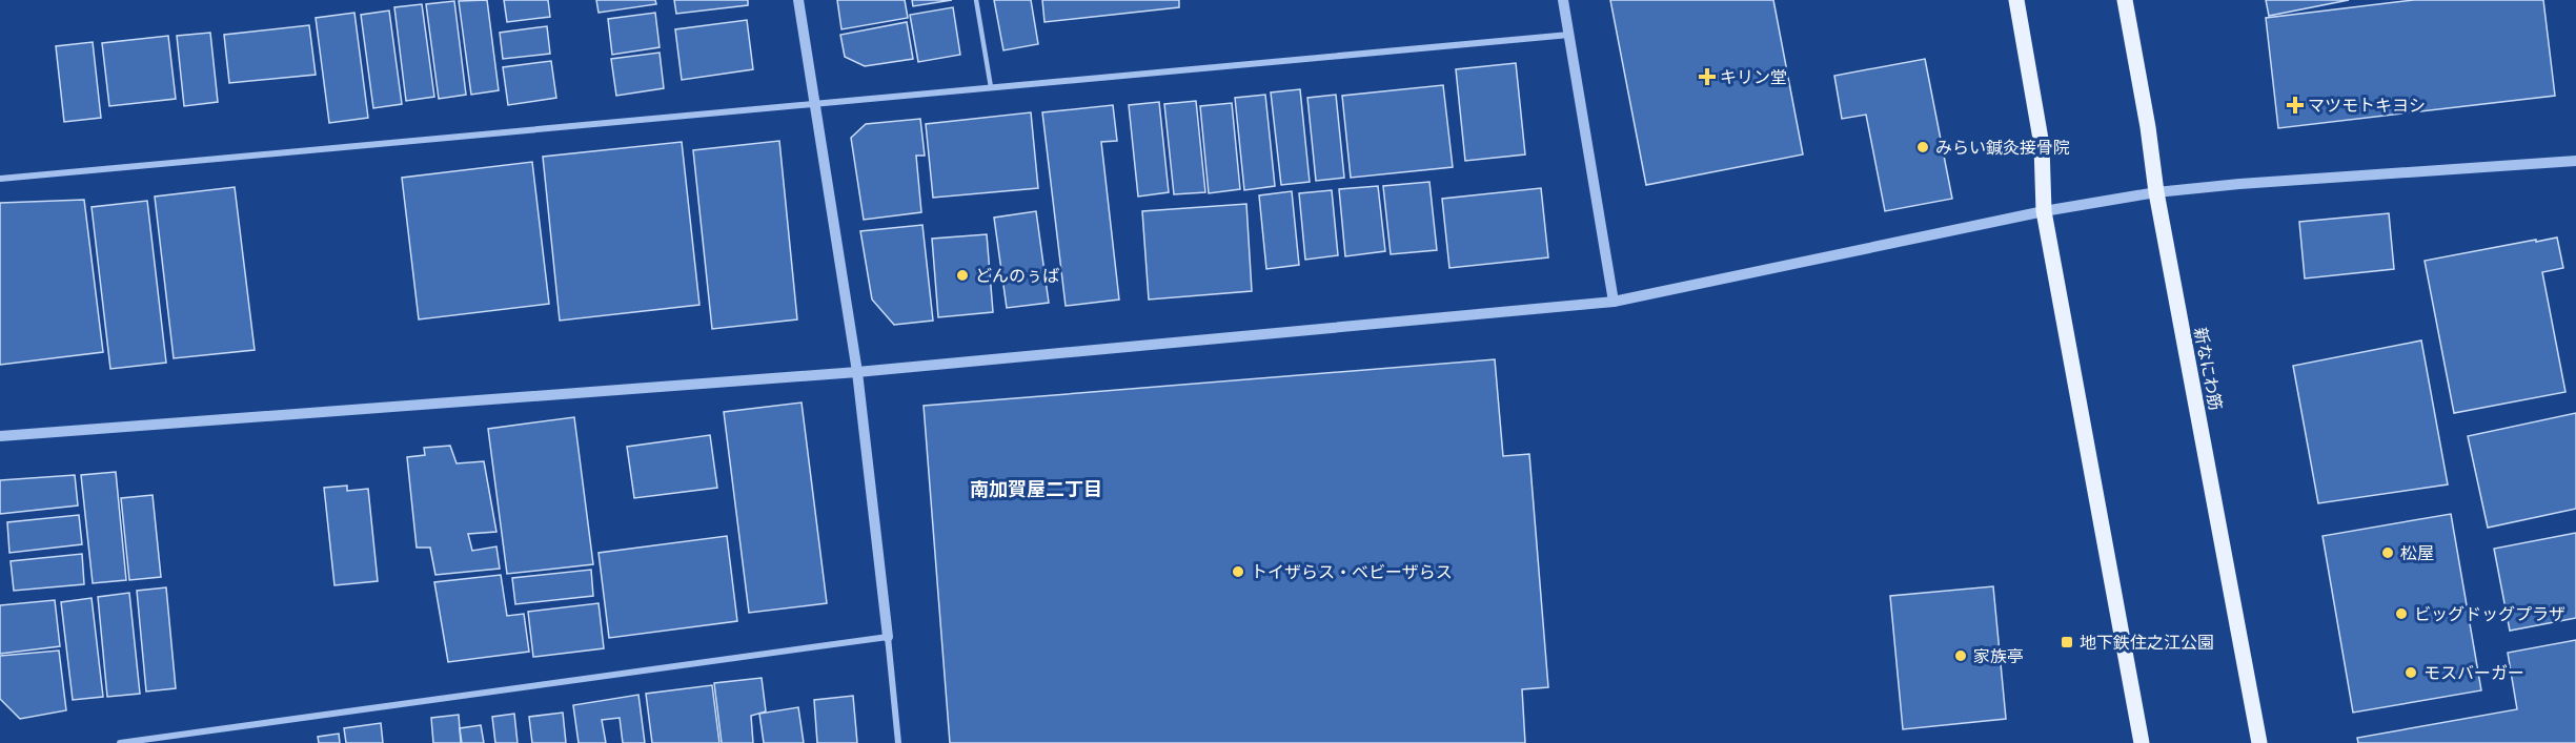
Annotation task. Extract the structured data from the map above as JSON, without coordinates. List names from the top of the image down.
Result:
{
  "streets": {
    "main road": ["新なにわ筋"]
  },
  "districts": ["南加賀屋二丁目"],
  "places": {
    "health": ["キリン堂", "マツモトキヨシ"],
    "other": [
      "みらい鍼灸接骨院",
      "どんのぅば",
      "松屋",
      "トイザらス・ベビーザらス",
      "ビッグドッグプラザ",
      "家族亭",
      "モスバーガー"
    ],
    "transit": ["地下鉄住之江公園"]
  }
}
